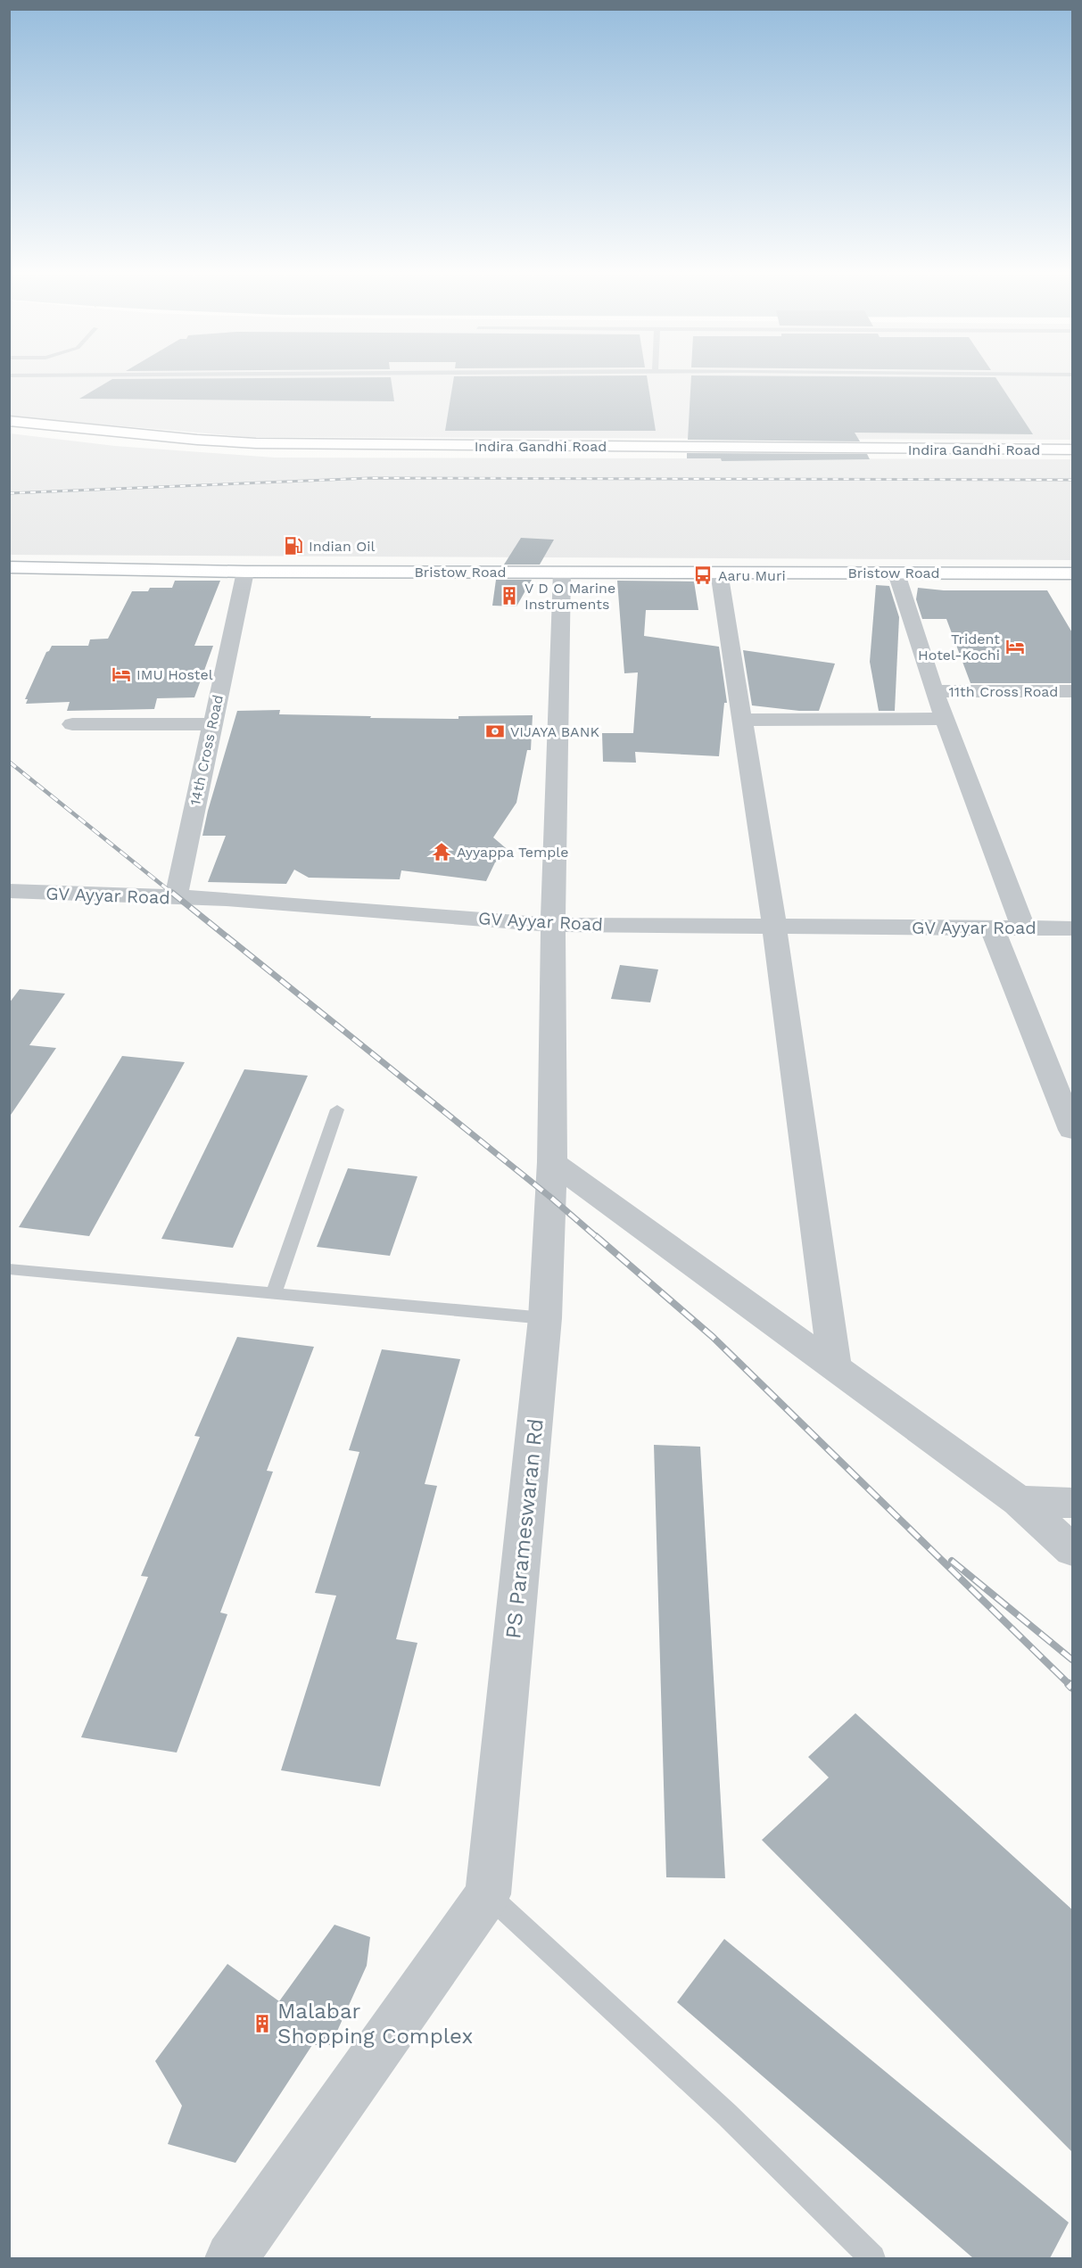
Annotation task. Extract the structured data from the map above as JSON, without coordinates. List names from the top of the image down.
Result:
{
  "streets": {
    "main road": ["Indira Gandhi Road", "Bristow Road"],
    "street": [
      "11th Cross Road",
      "14th Cross Road",
      "GV Ayyar Road",
      "PS Parameswaran Rd"
    ]
  },
  "crossings": [
    ["Bristow Road", "14th Cross Road"],
    ["Bristow Road", "PS Parameswaran Rd"],
    ["14th Cross Road", "GV Ayyar Road"],
    ["GV Ayyar Road", "PS Parameswaran Rd"]
  ],
  "places": {
    "fuel station": ["Indian Oil"],
    "bus stop": ["Aaru Muri"],
    "building": ["V D O Marine Instruments", "Malabar Shopping Complex"],
    "hotel": ["Trident Hotel-Kochi", "IMU Hostel"],
    "bank": ["VIJAYA BANK"],
    "temple": ["Ayyappa Temple"]
  }
}
